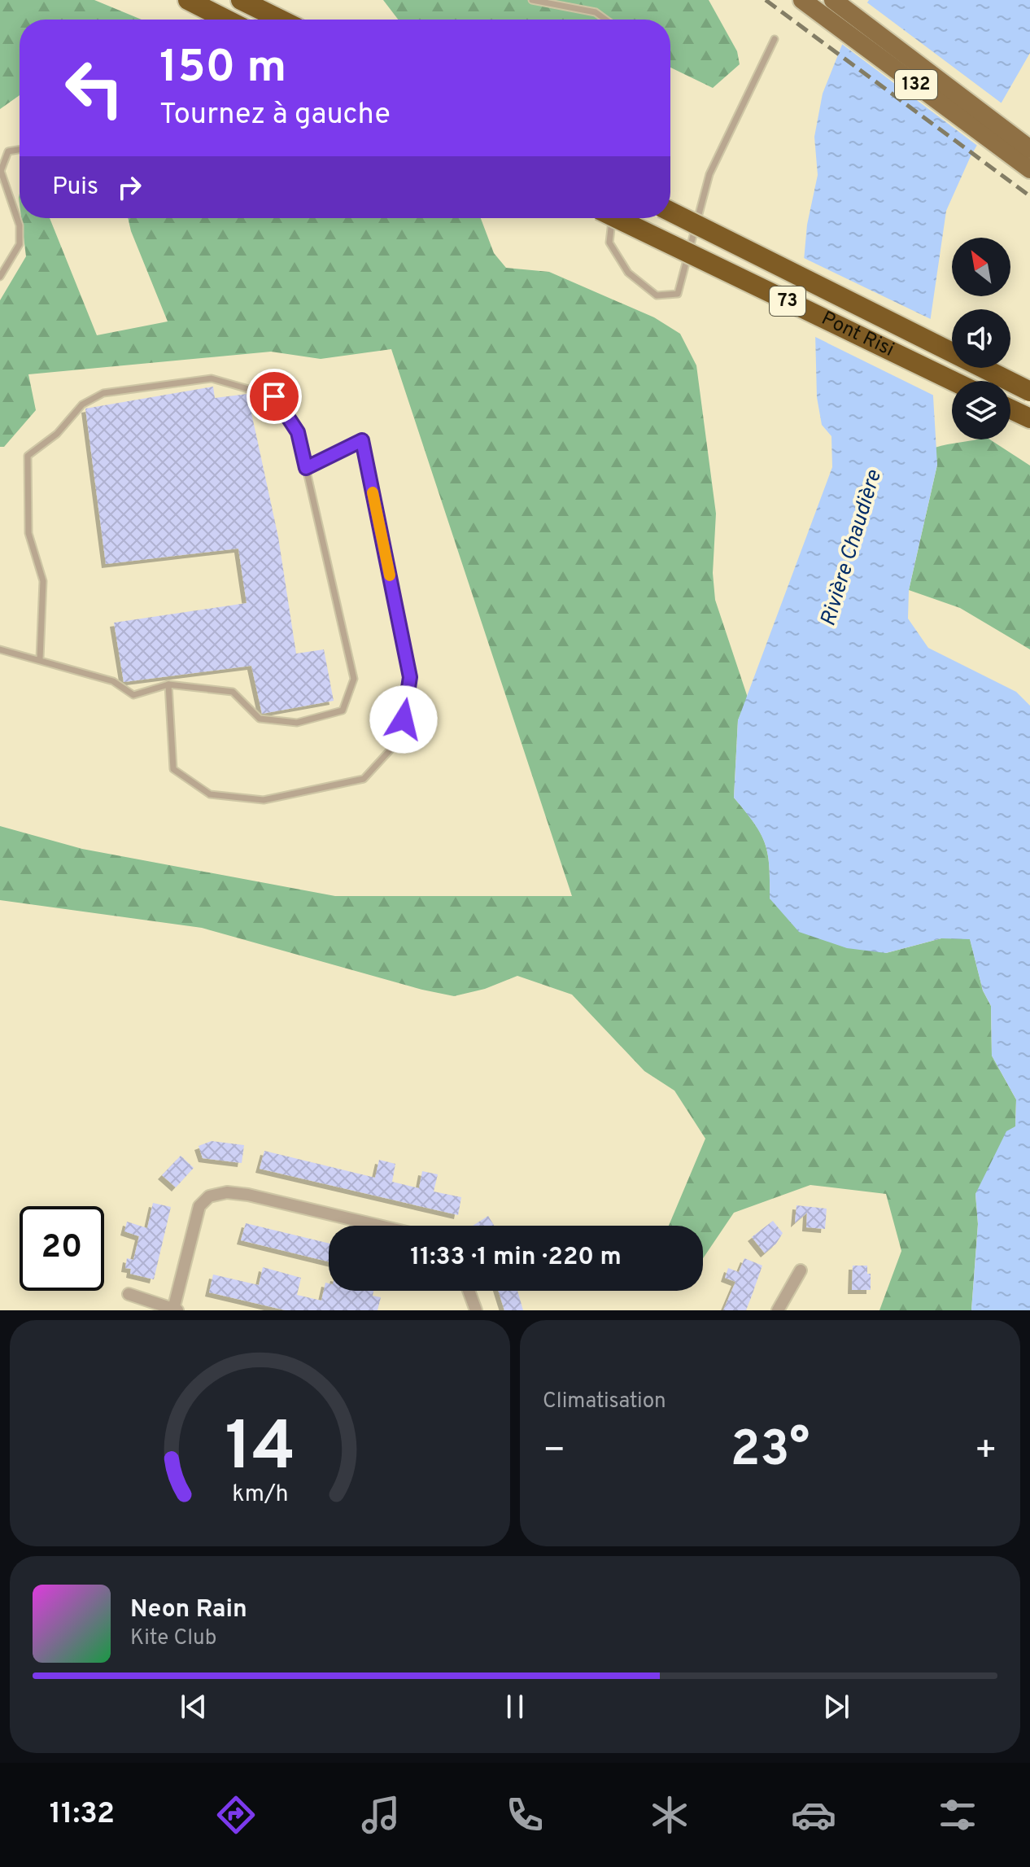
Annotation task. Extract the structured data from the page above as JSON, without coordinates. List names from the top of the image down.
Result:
{
  "streets": {
    "highway": ["73", "Pont Risi"],
    "main road": ["132"]
  },
  "water": ["Rivière Chaudière"],
  "north": "top left",
  "page": {
    "turn": ["150 m", "Tournez à gauche"],
    "then": "Puis",
    "limit": "20",
    "trip": "11:33 · 1 min · 220 m",
    "tile": "Climatisation",
    "heat": ["−", "23°", "+"],
    "song": ["Neon Rain", "Kite Club"],
    "tabs": "11:32",
    "gauge": ["14", "km/h"]
  }
}
